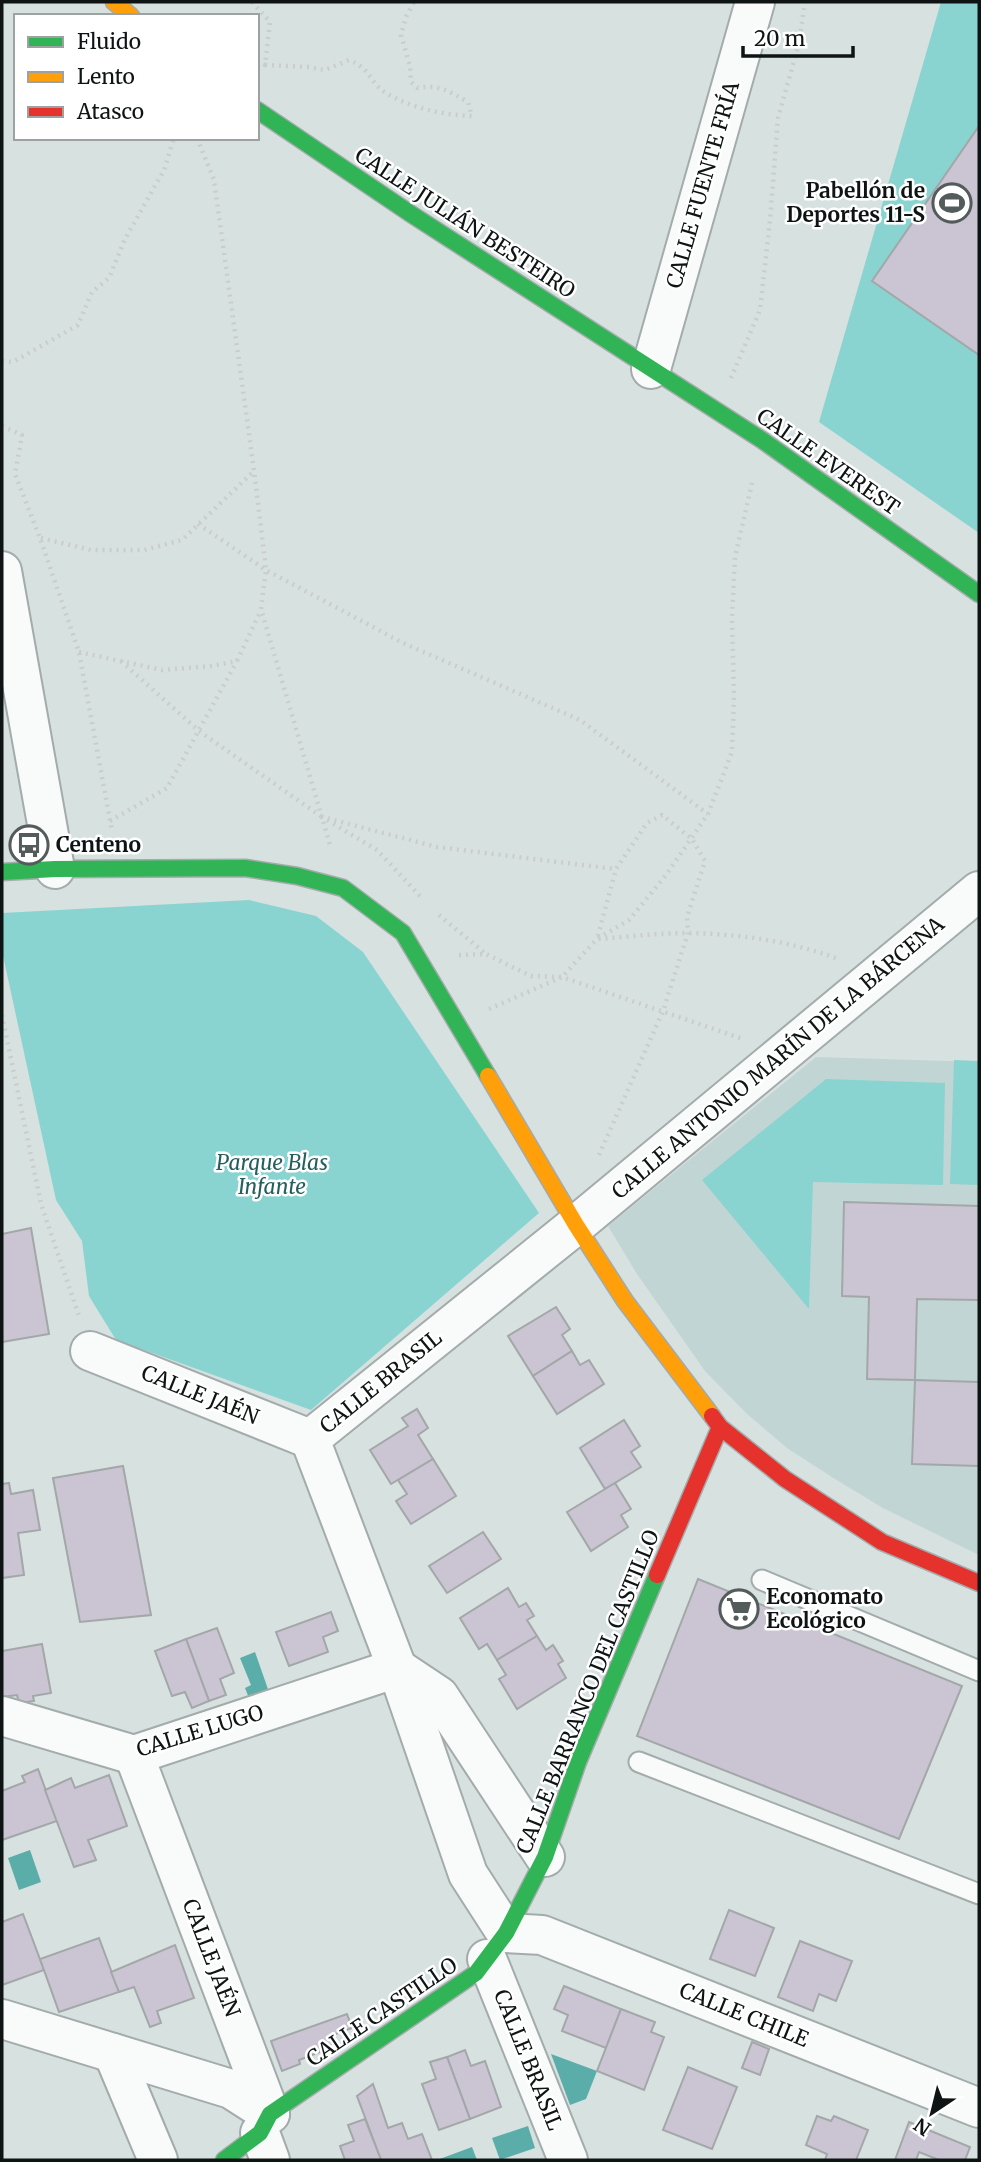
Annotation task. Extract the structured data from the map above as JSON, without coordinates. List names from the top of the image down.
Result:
{
  "streets": {
    "street": [
      "CALLE FUENTE FRÍA",
      "CALLE JULIÁN BESTEIRO",
      "CALLE EVEREST",
      "CALLE ANTONIO MARÍN DE LA BÁRCENA",
      "CALLE BRASIL",
      "CALLE JAÉN",
      "CALLE BARRANCO DEL CASTILLO",
      "CALLE LUGO",
      "CALLE CASTILLO",
      "CALLE CHILE"
    ]
  },
  "crossings": [
    ["CALLE FUENTE FRÍA", "CALLE JULIÁN BESTEIRO"],
    ["CALLE FUENTE FRÍA", "CALLE EVEREST"],
    ["CALLE JULIÁN BESTEIRO", "CALLE EVEREST"],
    ["CALLE ANTONIO MARÍN DE LA BÁRCENA", "CALLE BRASIL"],
    ["CALLE BRASIL", "CALLE JAÉN"],
    ["CALLE BRASIL", "CALLE BARRANCO DEL CASTILLO"],
    ["CALLE BRASIL", "CALLE LUGO"],
    ["CALLE BRASIL", "CALLE CASTILLO"],
    ["CALLE BRASIL", "CALLE CHILE"],
    ["CALLE JAÉN", "CALLE LUGO"],
    ["CALLE JAÉN", "CALLE CASTILLO"],
    ["CALLE BARRANCO DEL CASTILLO", "CALLE CASTILLO"],
    ["CALLE BARRANCO DEL CASTILLO", "CALLE CHILE"],
    ["CALLE CASTILLO", "CALLE CHILE"]
  ],
  "parks": ["Parque Blas Infante"],
  "places": {
    "sports": ["Pabellón de Deportes 11-S"],
    "bus stop": ["Centeno"],
    "supermarket": ["Economato Ecológico"]
  },
  "legend": ["Fluido", "Lento", "Atasco"],
  "scale_bar": "20 m",
  "north": "bottom left"
}
